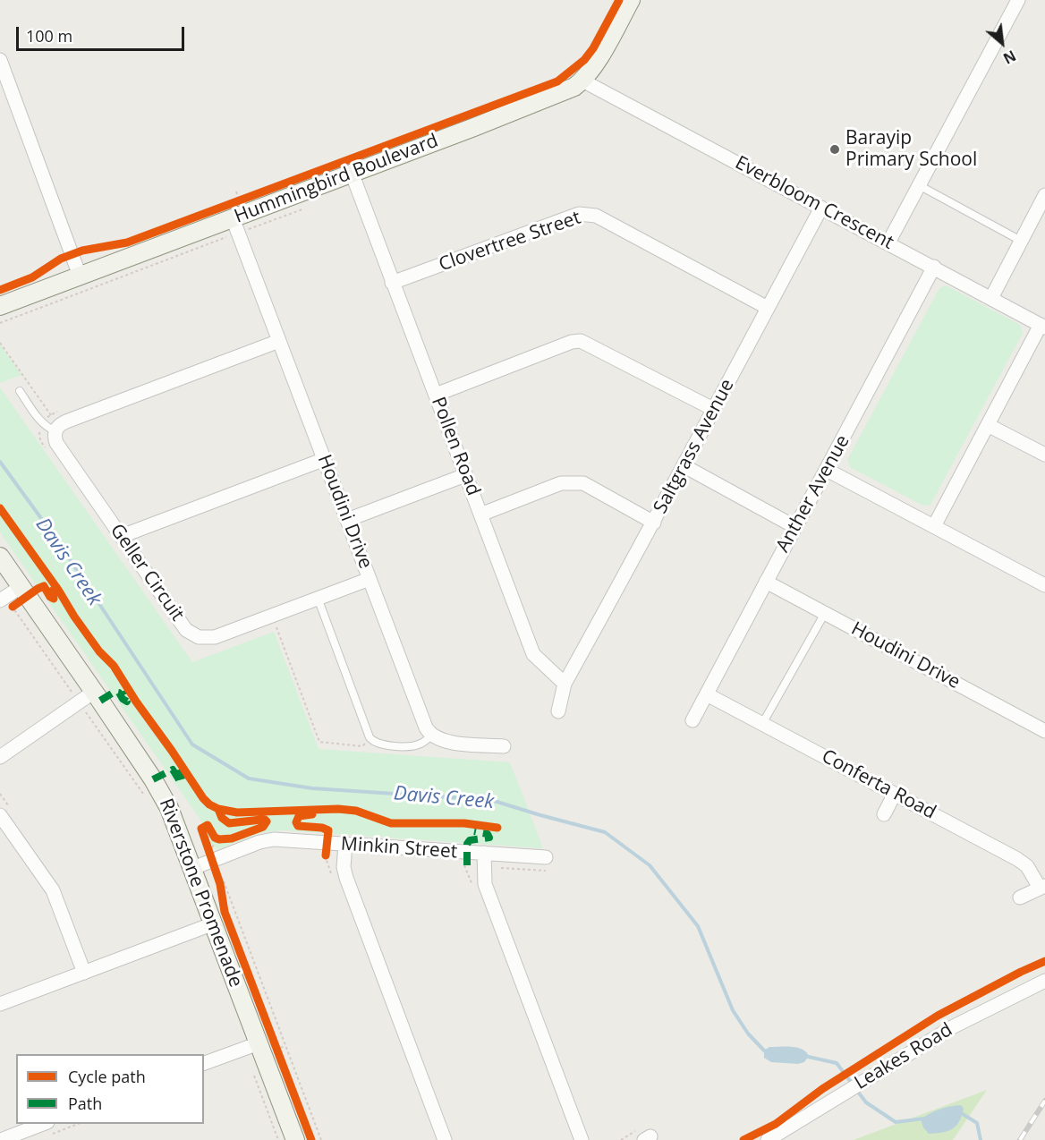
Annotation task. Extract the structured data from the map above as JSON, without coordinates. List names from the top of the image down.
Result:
{
  "streets": {
    "street": [
      "Hummingbird Boulevard",
      "Everbloom Crescent",
      "Clovertree Street",
      "Pollen Road",
      "Saltgrass Avenue",
      "Anther Avenue",
      "Houdini Drive",
      "Geller Circuit",
      "Conferta Road",
      "Minkin Street",
      "Riverstone Promenade",
      "Leakes Road"
    ]
  },
  "crossings": [
    ["Hummingbird Boulevard", "Everbloom Crescent"],
    ["Hummingbird Boulevard", "Pollen Road"],
    ["Hummingbird Boulevard", "Houdini Drive"],
    ["Everbloom Crescent", "Saltgrass Avenue"],
    ["Everbloom Crescent", "Anther Avenue"],
    ["Clovertree Street", "Pollen Road"],
    ["Clovertree Street", "Saltgrass Avenue"],
    ["Pollen Road", "Saltgrass Avenue"],
    ["Anther Avenue", "Houdini Drive"],
    ["Anther Avenue", "Conferta Road"],
    ["Houdini Drive", "Geller Circuit"],
    ["Minkin Street", "Riverstone Promenade"]
  ],
  "water": ["Davis Creek"],
  "places": ["Barayip Primary School"],
  "legend": ["Cycle path", "Path"],
  "scale_bar": "100 m",
  "north": "bottom right"
}
